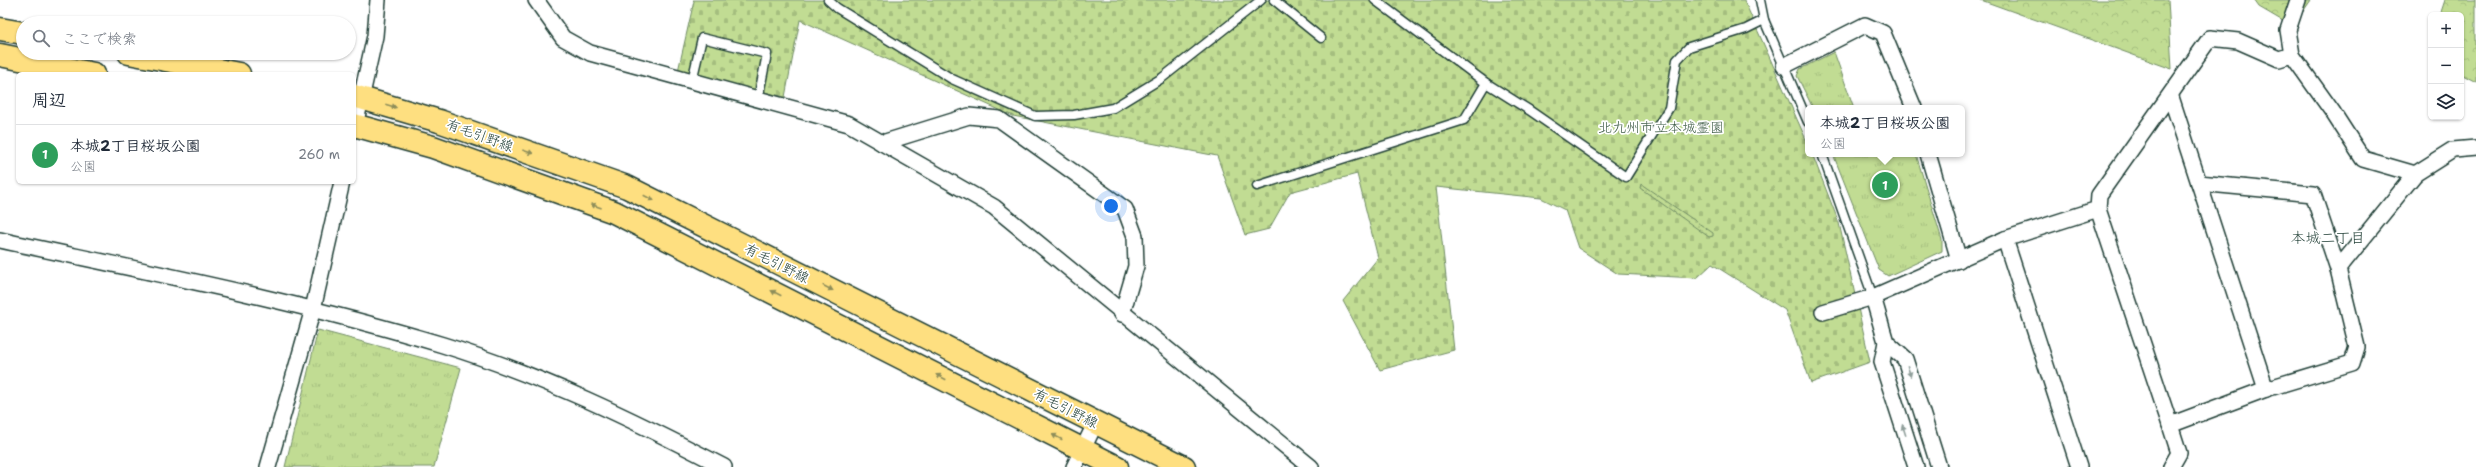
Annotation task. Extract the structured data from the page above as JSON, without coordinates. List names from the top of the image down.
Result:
{
  "streets": {
    "main road": ["有毛引野線"]
  },
  "districts": ["本城二丁目"],
  "parks": ["北九州市立本城霊園"],
  "page": {
    "map_buttons": ["+", "−"],
    "search": "ここで検索",
    "heading": "周辺",
    "popup": ["本城2丁目桜坂公園", "公園"],
    "list": [
      {
        "mark": "1",
        "name": "本城2丁目桜坂公園",
        "note": "公園",
        "value": "260 m"
      }
    ],
    "pins": "1"
  }
}
